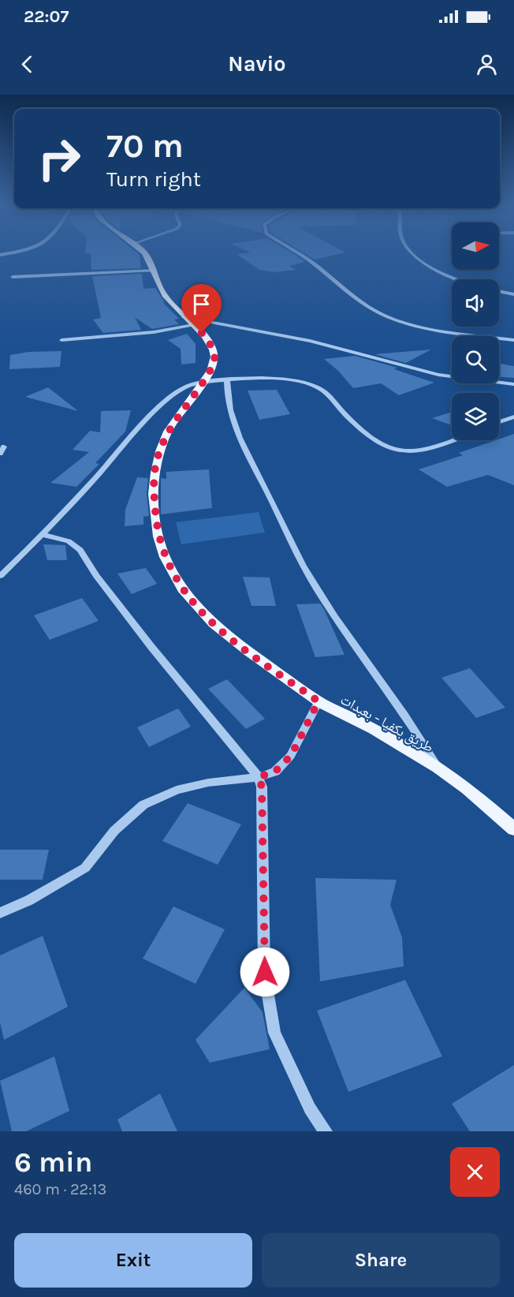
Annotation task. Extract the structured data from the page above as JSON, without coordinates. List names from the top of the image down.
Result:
{
  "streets": {
    "main road": ["طريق بكفيا - بعبدات"]
  },
  "north": "right",
  "page": {
    "status": "22:07",
    "header": "Navio",
    "turn": ["70 m", "Turn right"],
    "heading": ["6 min", "460 m · 22:13"],
    "buttons": ["Exit", "Share"]
  }
}
